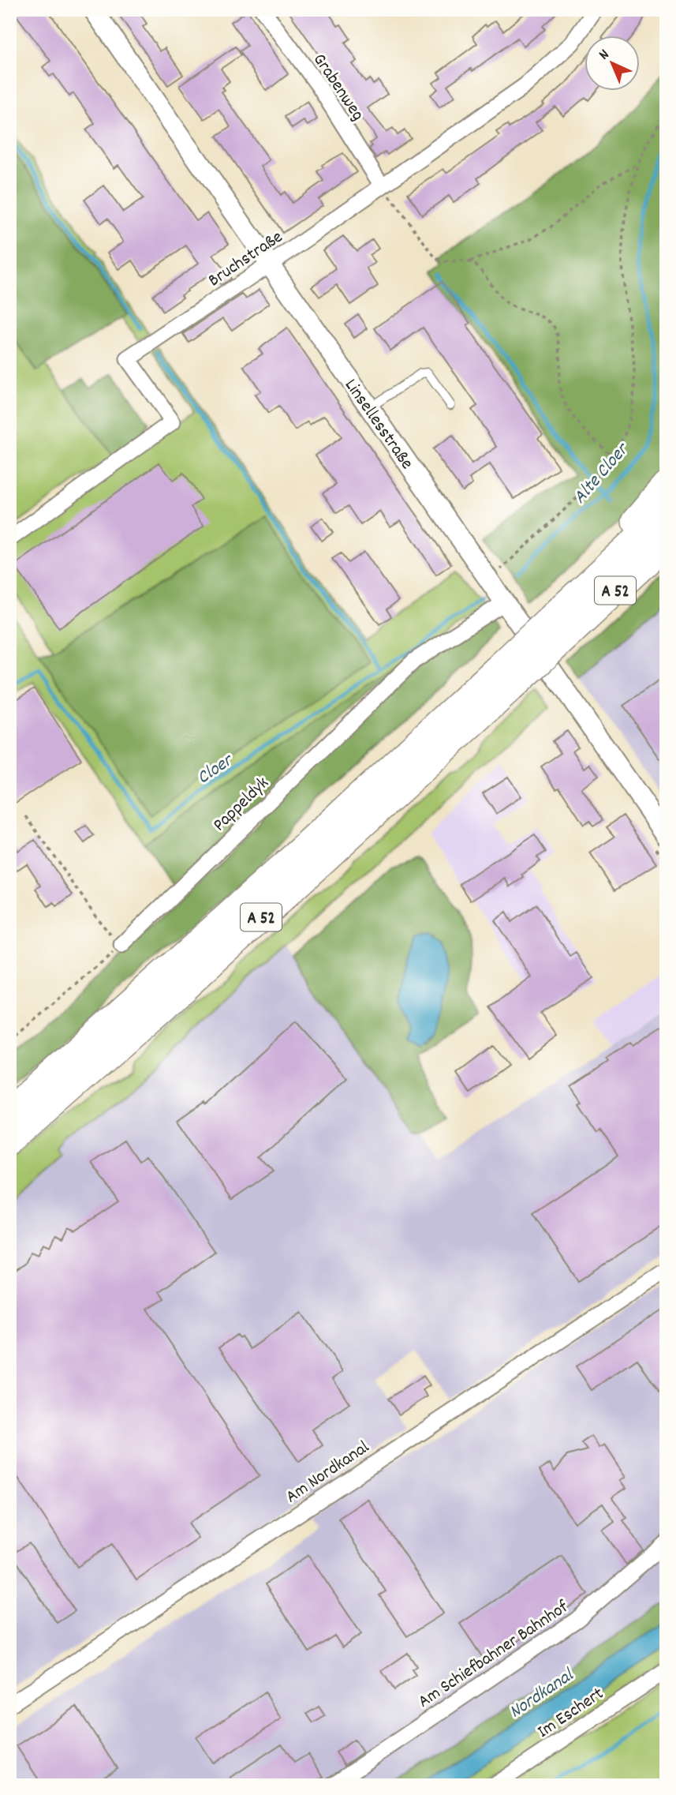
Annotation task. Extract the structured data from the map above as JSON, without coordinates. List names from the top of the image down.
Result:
{
  "streets": {
    "highway": ["A 52"],
    "street": [
      "Grabenweg",
      "Bruchstraße",
      "Linsellesstraße",
      "Pappeldyk",
      "Am Nordkanal",
      "Am Schiefbahner Bahnhof",
      "Im Eschert"
    ]
  },
  "crossings": [
    ["Grabenweg", "Bruchstraße"],
    ["Bruchstraße", "Linsellesstraße"],
    ["Linsellesstraße", "Pappeldyk"]
  ],
  "water": ["Alte Cloer", "Cloer", "Nordkanal"],
  "north": "top left"
}
